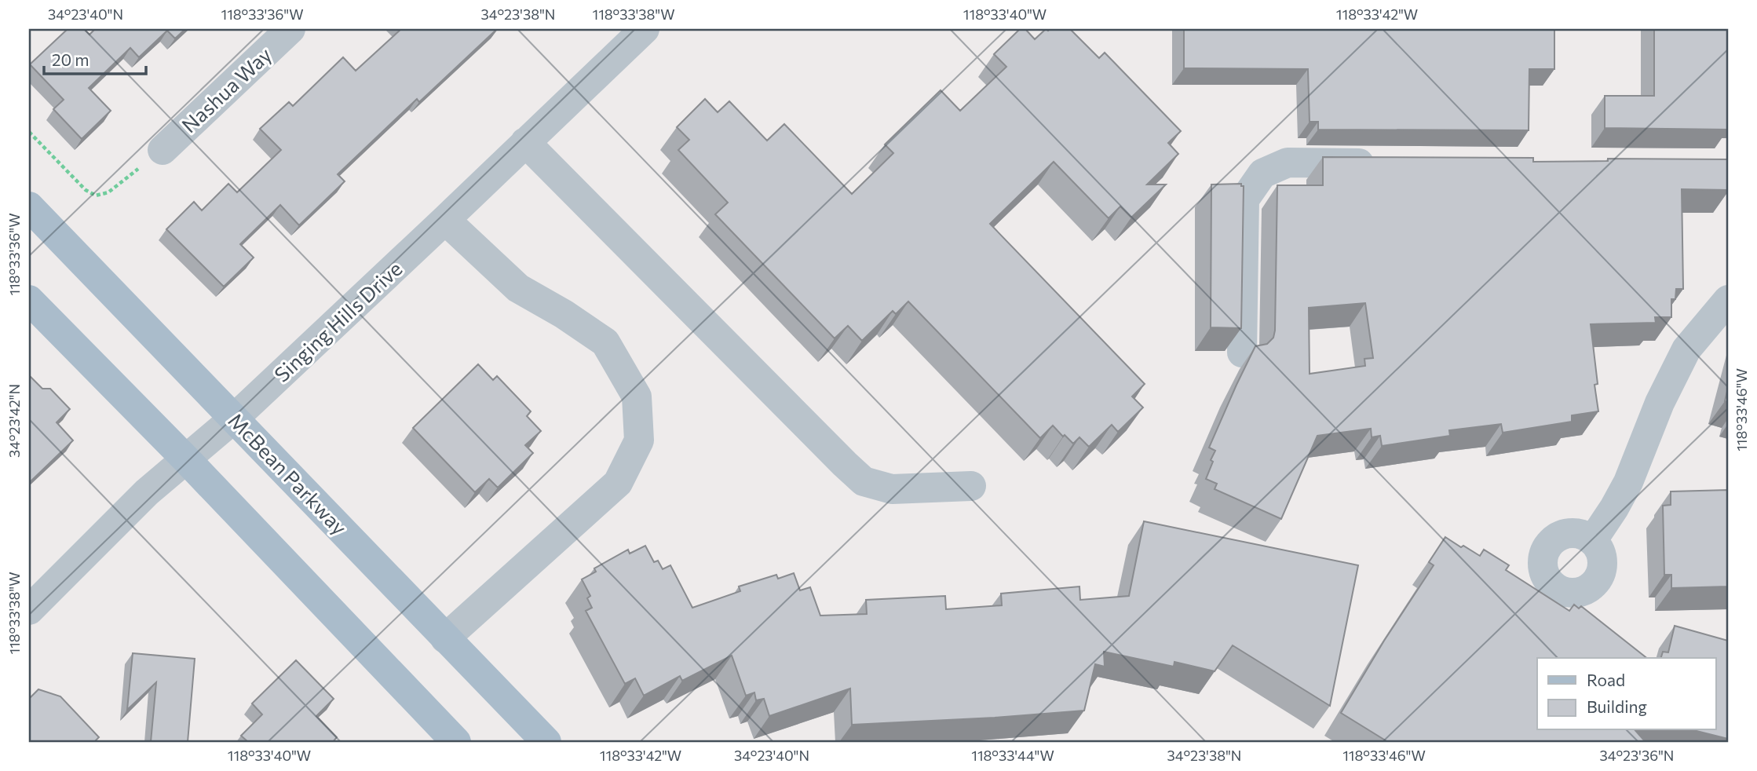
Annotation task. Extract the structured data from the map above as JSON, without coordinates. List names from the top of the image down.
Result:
{
  "streets": {
    "main road": ["McBean Parkway"],
    "street": ["Nashua Way", "Singing Hills Drive"]
  },
  "crossings": [
    ["Singing Hills Drive", "McBean Parkway"]
  ],
  "legend": ["Road", "Building"],
  "scale_bar": "20 m",
  "coordinates": [
    "34°23'40\"N",
    "118°33'36\"W",
    "34°23'38\"N",
    "118°33'38\"W",
    "118°33'40\"W",
    "118°33'42\"W",
    "118°33'46\"W",
    "34°23'42\"N",
    "118°33'44\"W",
    "34°23'36\"N"
  ]
}
